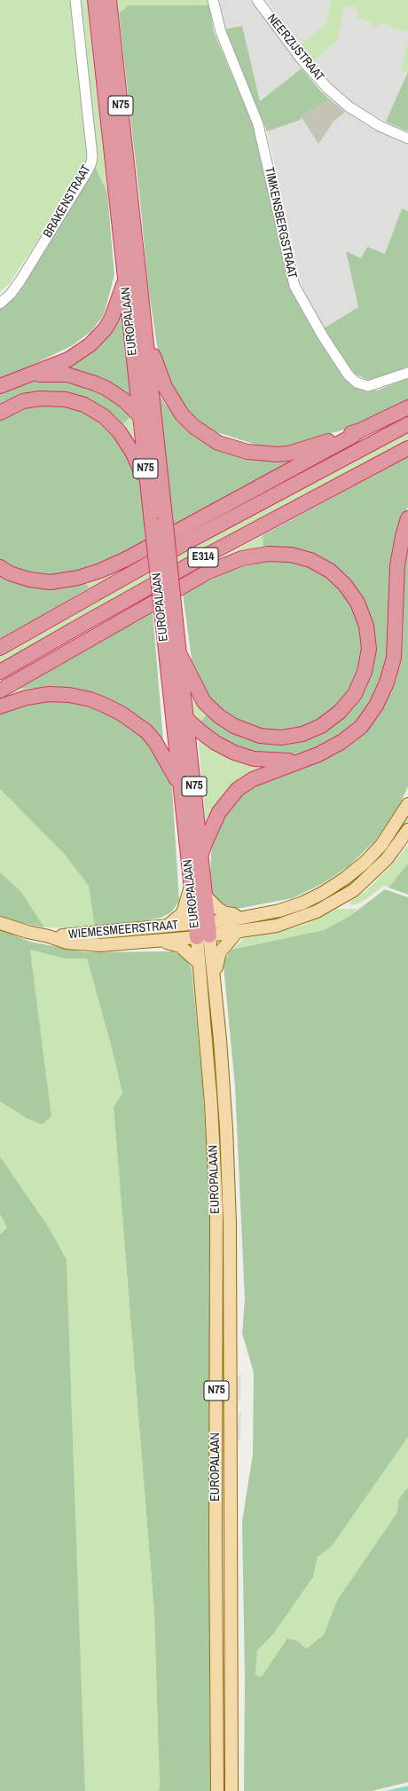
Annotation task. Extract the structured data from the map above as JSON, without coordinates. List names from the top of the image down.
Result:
{
  "streets": {
    "highway": ["N75", "EUROPALAAN", "E314"],
    "main road": ["WIEMESMEERSTRAAT"],
    "street": ["NEERZIJSTRAAT", "BRAKENSTRAAT", "TIMKENSBERGSTRAAT"]
  },
  "crossings": [
    ["EUROPALAAN", "WIEMESMEERSTRAAT"]
  ]
}
